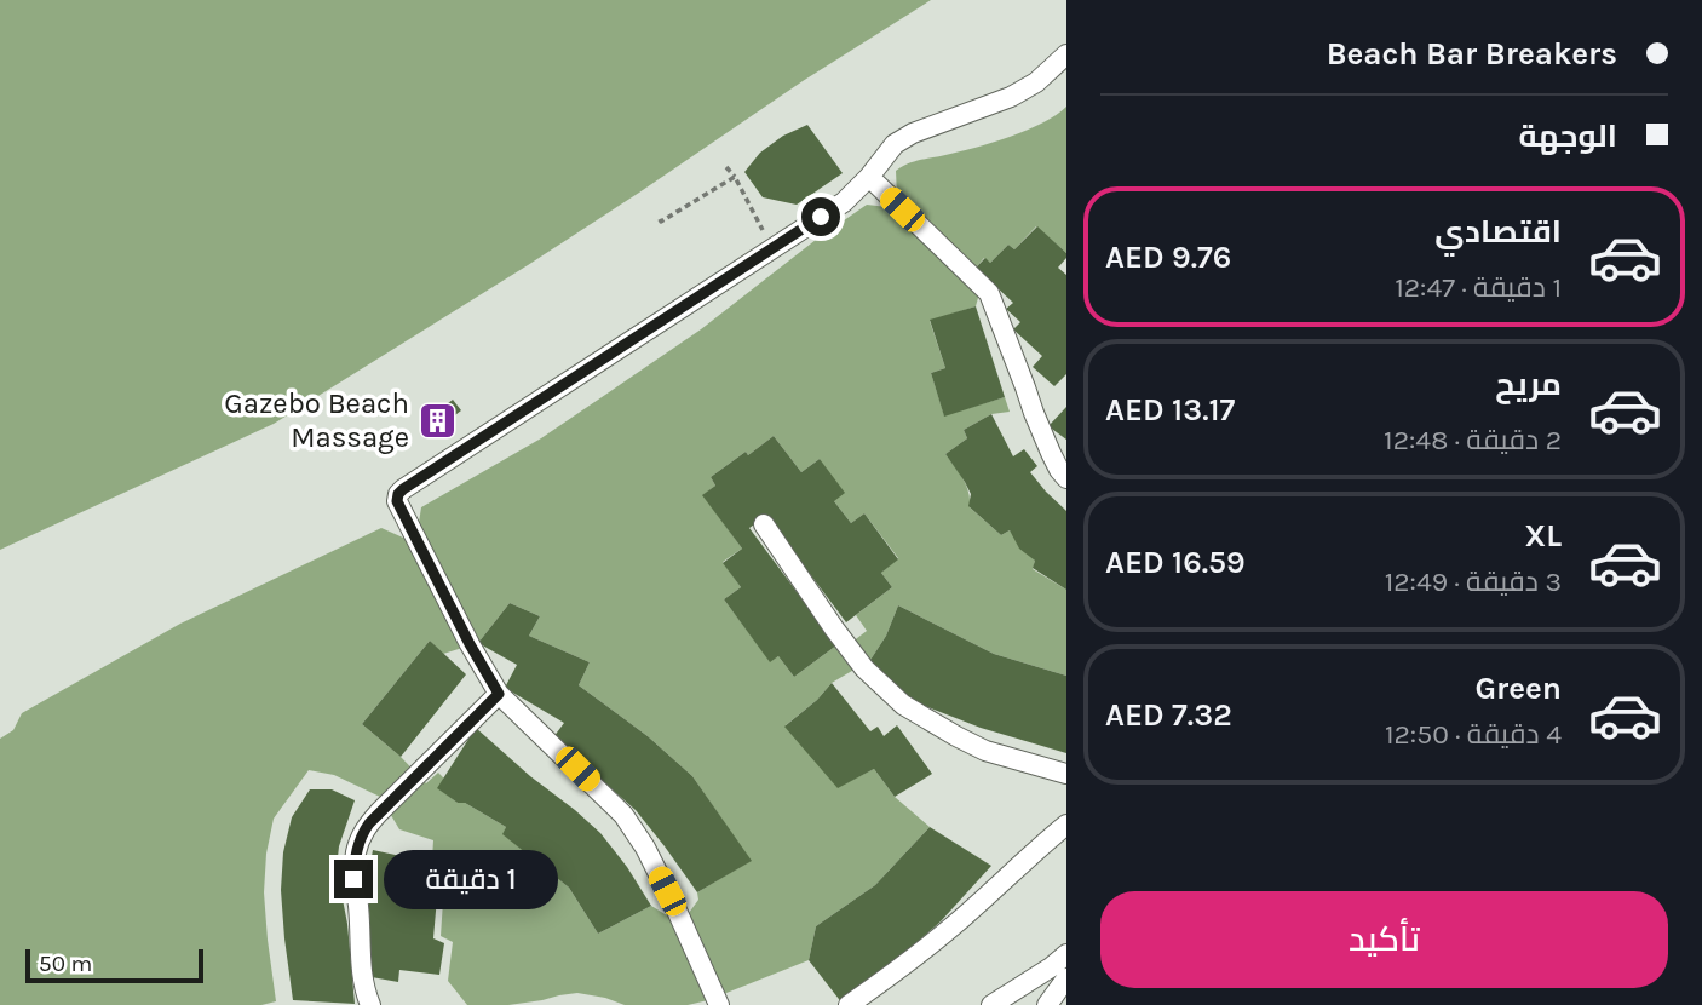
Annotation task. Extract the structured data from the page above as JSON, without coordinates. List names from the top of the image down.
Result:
{
  "places": {
    "building": ["Gazebo Beach Massage"]
  },
  "scale_bar": "50 m",
  "page": {
    "banner": ["Beach Bar Breakers", "الوجهة"],
    "list": [
      {
        "name": "اقتصادي",
        "note": "1 دقيقة · 12:47",
        "value": "AED 9.76"
      },
      {
        "name": "مريح",
        "note": "2 دقيقة · 12:48",
        "value": "AED 13.17"
      },
      {
        "name": "XL",
        "note": "3 دقيقة · 12:49",
        "value": "AED 16.59"
      },
      {
        "name": "Green",
        "note": "4 دقيقة · 12:50",
        "value": "AED 7.32"
      }
    ],
    "bubble": "1 دقيقة",
    "buttons": "تأكيد",
    "scale": "50 m"
  }
}
